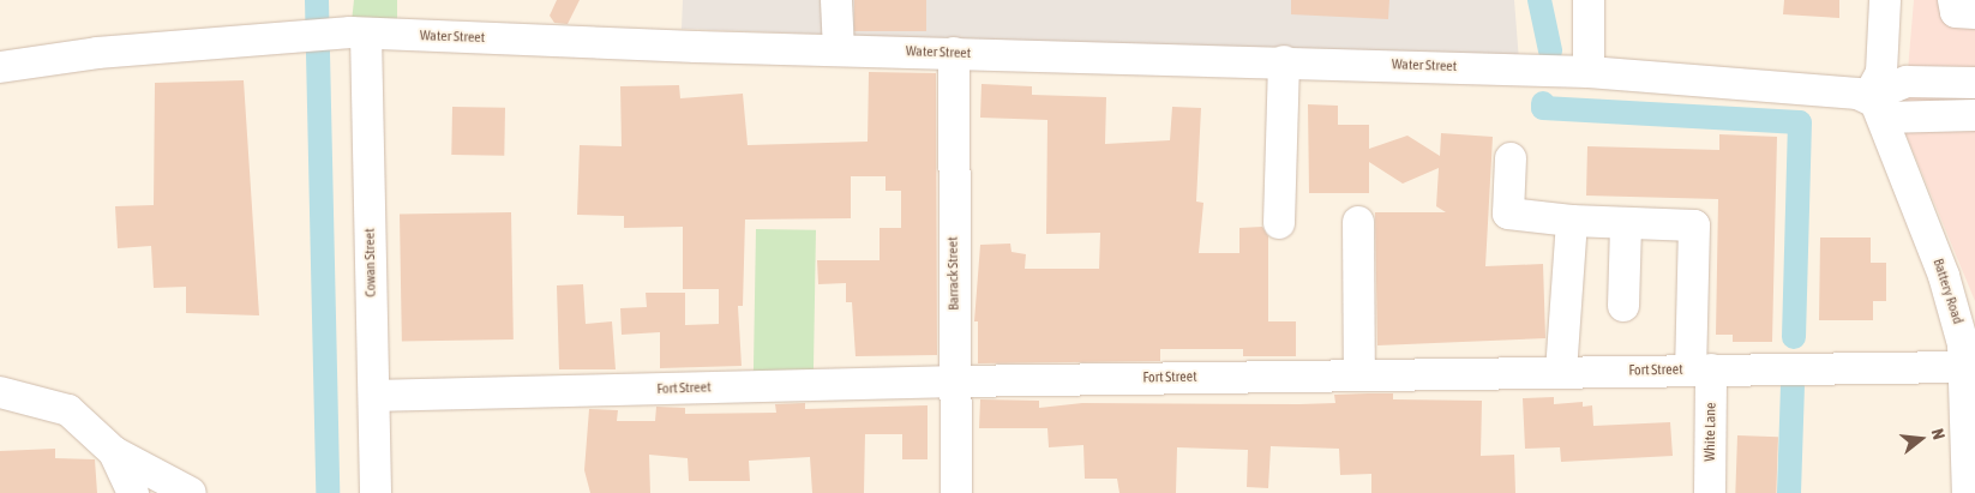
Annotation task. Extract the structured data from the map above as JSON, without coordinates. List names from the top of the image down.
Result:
{
  "streets": {
    "street": [
      "Water Street",
      "Cowan Street",
      "Barrack Street",
      "Battery Road",
      "Fort Street",
      "White Lane"
    ]
  },
  "crossings": [
    ["Water Street", "Cowan Street"],
    ["Water Street", "Barrack Street"],
    ["Water Street", "Battery Road"],
    ["Cowan Street", "Fort Street"],
    ["Barrack Street", "Fort Street"],
    ["Battery Road", "Fort Street"],
    ["Fort Street", "White Lane"]
  ],
  "north": "right"
}
